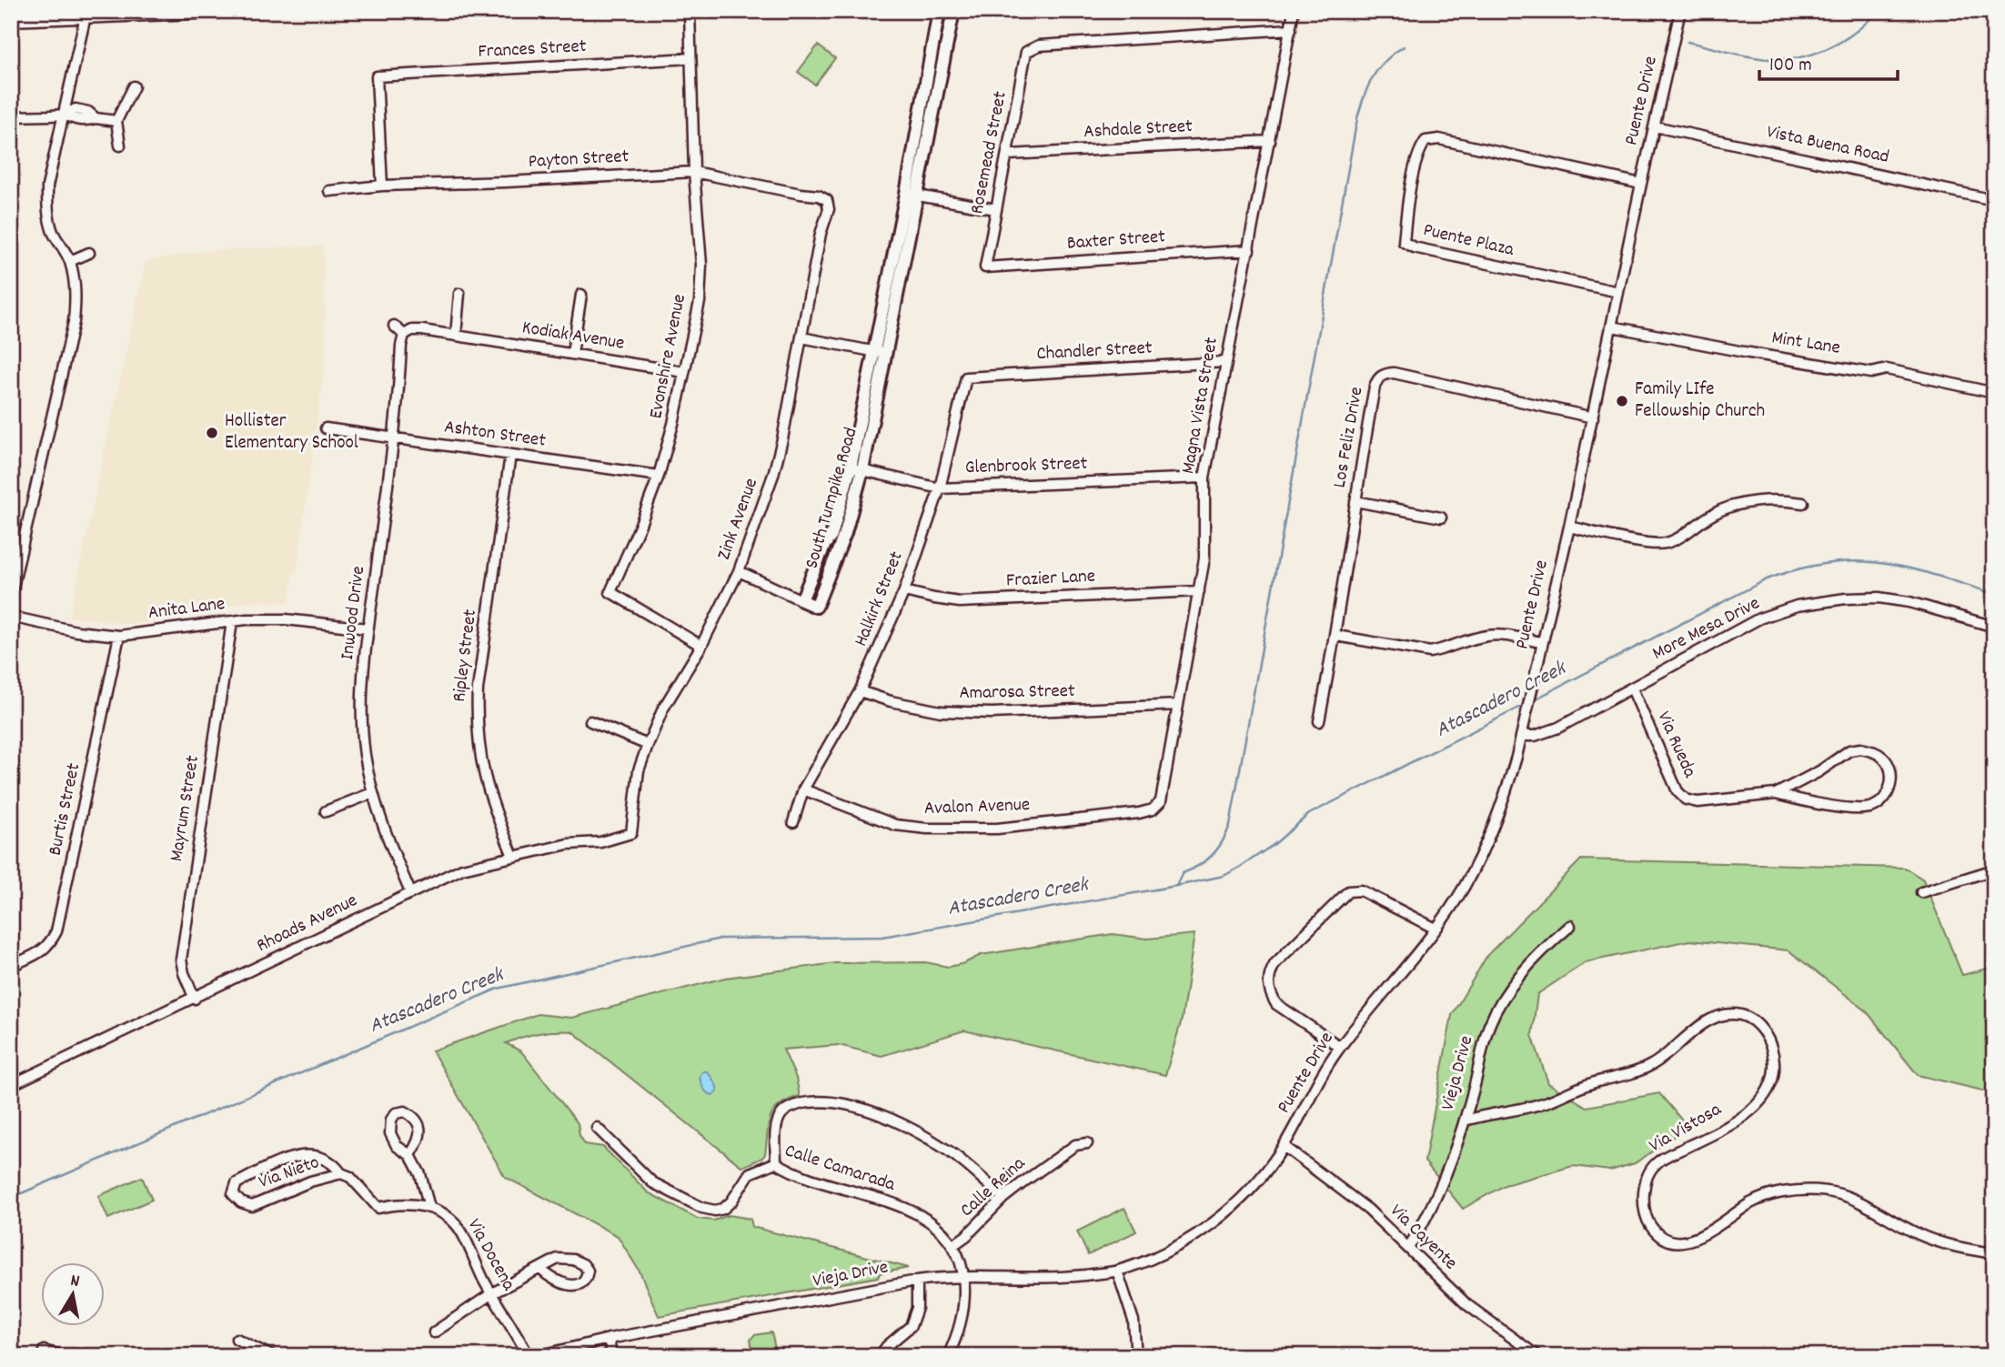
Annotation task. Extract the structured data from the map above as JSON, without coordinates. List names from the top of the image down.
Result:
{
  "streets": {
    "street": [
      "Frances Street",
      "Puente Drive",
      "Ashdale Street",
      "Vista Buena Road",
      "Rosemead Street",
      "Payton Street",
      "Baxter Street",
      "Puente Plaza",
      "Kodiak Avenue",
      "Mint Lane",
      "Chandler Street",
      "Evonshire Avenue",
      "Magna Vista Street",
      "Ashton Street",
      "Los Feliz Drive",
      "Glenbrook Street",
      "South Turnpike Road",
      "Zink Avenue",
      "Frazier Lane",
      "Halkirk Street",
      "Anita Lane",
      "Inwood Drive",
      "More Mesa Drive",
      "Ripley Street",
      "Amarosa Street",
      "Via Rueda",
      "Avalon Avenue",
      "Mayrum Street",
      "Burtis Street",
      "Rhoads Avenue",
      "Vieja Drive",
      "Via Vistosa",
      "Calle Camarada",
      "Via Nieto",
      "Calle Reina",
      "Via Cayente",
      "Via Docena"
    ]
  },
  "crossings": [
    ["Frances Street", "Payton Street"],
    ["Frances Street", "Evonshire Avenue"],
    ["Puente Drive", "Vista Buena Road"],
    ["Puente Drive", "Puente Plaza"],
    ["Puente Drive", "Mint Lane"],
    ["Puente Drive", "Los Feliz Drive"],
    ["Puente Drive", "More Mesa Drive"],
    ["Puente Drive", "Vieja Drive"],
    ["Puente Drive", "Via Cayente"],
    ["Ashdale Street", "Rosemead Street"],
    ["Ashdale Street", "Magna Vista Street"],
    ["Rosemead Street", "Baxter Street"],
    ["Rosemead Street", "Magna Vista Street"],
    ["Payton Street", "Evonshire Avenue"],
    ["Payton Street", "Zink Avenue"],
    ["Baxter Street", "Magna Vista Street"],
    ["Kodiak Avenue", "Evonshire Avenue"],
    ["Kodiak Avenue", "Inwood Drive"],
    ["Chandler Street", "Magna Vista Street"],
    ["Chandler Street", "Halkirk Street"],
    ["Evonshire Avenue", "Ashton Street"],
    ["Evonshire Avenue", "Zink Avenue"],
    ["Magna Vista Street", "Glenbrook Street"],
    ["Magna Vista Street", "Frazier Lane"],
    ["Magna Vista Street", "Amarosa Street"],
    ["Magna Vista Street", "Avalon Avenue"],
    ["Ashton Street", "Inwood Drive"],
    ["Ashton Street", "Ripley Street"],
    ["Glenbrook Street", "South Turnpike Road"],
    ["Glenbrook Street", "Halkirk Street"],
    ["Zink Avenue", "Rhoads Avenue"],
    ["Frazier Lane", "Halkirk Street"],
    ["Halkirk Street", "Amarosa Street"],
    ["Halkirk Street", "Avalon Avenue"],
    ["Anita Lane", "Inwood Drive"],
    ["Anita Lane", "Mayrum Street"],
    ["Anita Lane", "Burtis Street"],
    ["Inwood Drive", "Rhoads Avenue"],
    ["More Mesa Drive", "Via Rueda"],
    ["Ripley Street", "Rhoads Avenue"],
    ["Mayrum Street", "Rhoads Avenue"],
    ["Vieja Drive", "Via Vistosa"],
    ["Vieja Drive", "Via Cayente"],
    ["Calle Camarada", "Calle Reina"],
    ["Via Nieto", "Via Docena"]
  ],
  "water": ["Atascadero Creek"],
  "places": ["Family LIfe Fellowship Church", "Hollister Elementary School"],
  "scale_bar": "100 m",
  "north": "top"
}
